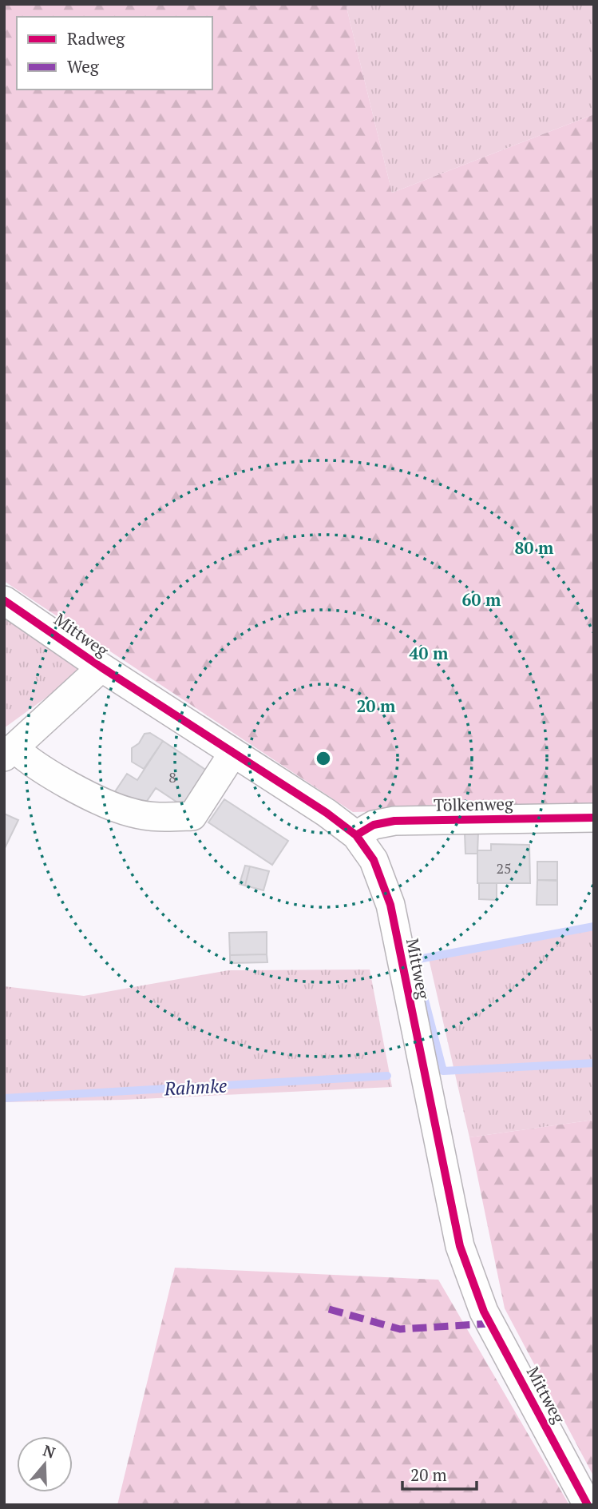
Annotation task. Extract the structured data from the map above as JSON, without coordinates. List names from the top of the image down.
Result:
{
  "streets": {
    "street": ["Mittweg", "Tölkenweg"]
  },
  "crossings": [
    ["Mittweg", "Tölkenweg"]
  ],
  "water": ["Rahmke"],
  "house_numbers": ["8", "25"],
  "legend": ["Radweg", "Weg"],
  "scale_bar": "20 m",
  "north": "top",
  "rings": [
    "80 m",
    "60 m",
    "40 m",
    "20 m"
  ]
}
